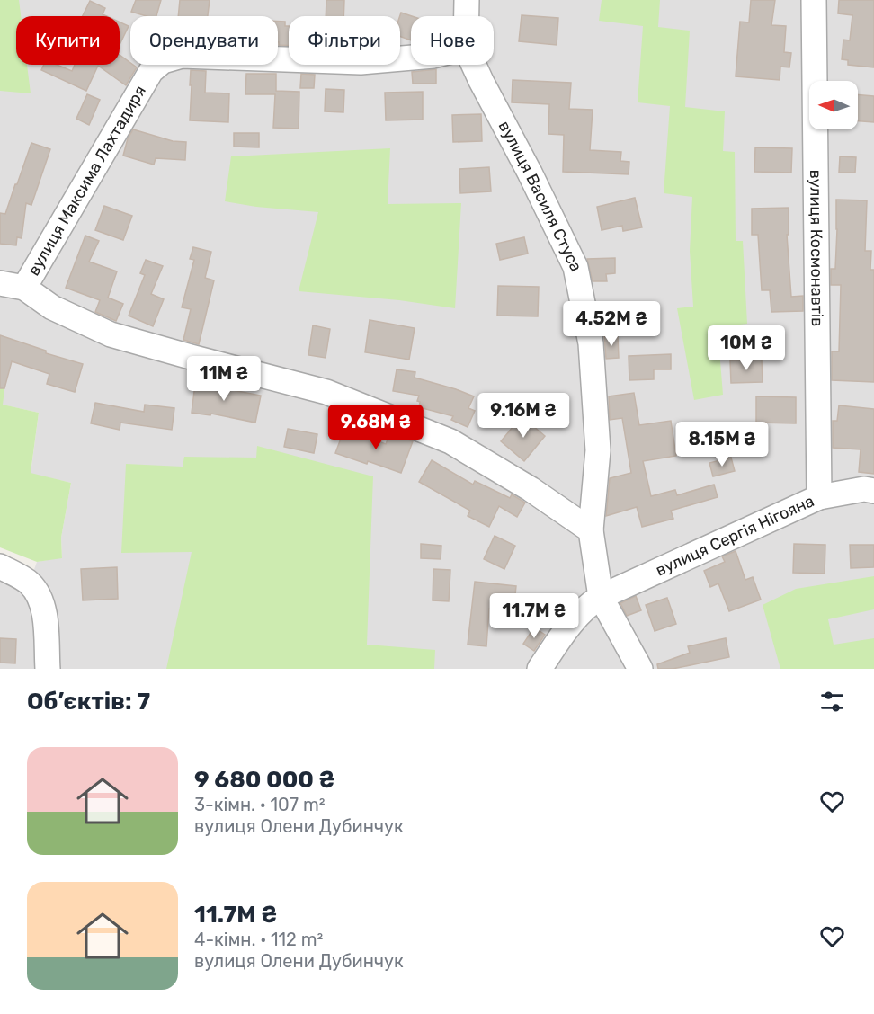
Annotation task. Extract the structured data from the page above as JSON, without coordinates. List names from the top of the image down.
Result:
{
  "streets": {
    "street": [
      "вулиця Максима Лахтадиря",
      "вулиця Василя Стуса",
      "вулиця Космонавтів",
      "вулиця Сергія Нігояна"
    ]
  },
  "crossings": [
    ["вулиця Василя Стуса", "вулиця Сергія Нігояна"],
    ["вулиця Космонавтів", "вулиця Сергія Нігояна"]
  ],
  "north": "left",
  "page": {
    "chip": [
      "Купити",
      "Орендувати",
      "Фільтри",
      "Нове"
    ],
    "price": [
      "4.52M ₴",
      "10M ₴",
      "11M ₴",
      "9.16M ₴",
      "9.68M ₴",
      "8.15M ₴",
      "11.7M ₴"
    ],
    "heading": "Об’єктів: 7",
    "list": [
      {
        "name": "9 680 000 ₴",
        "note": "3-кімн. · 107 m² · вулиця Олени Дубинчук"
      },
      {
        "name": "11.7M ₴",
        "note": "4-кімн. · 112 m² · вулиця Олени Дубинчук"
      }
    ]
  }
}
